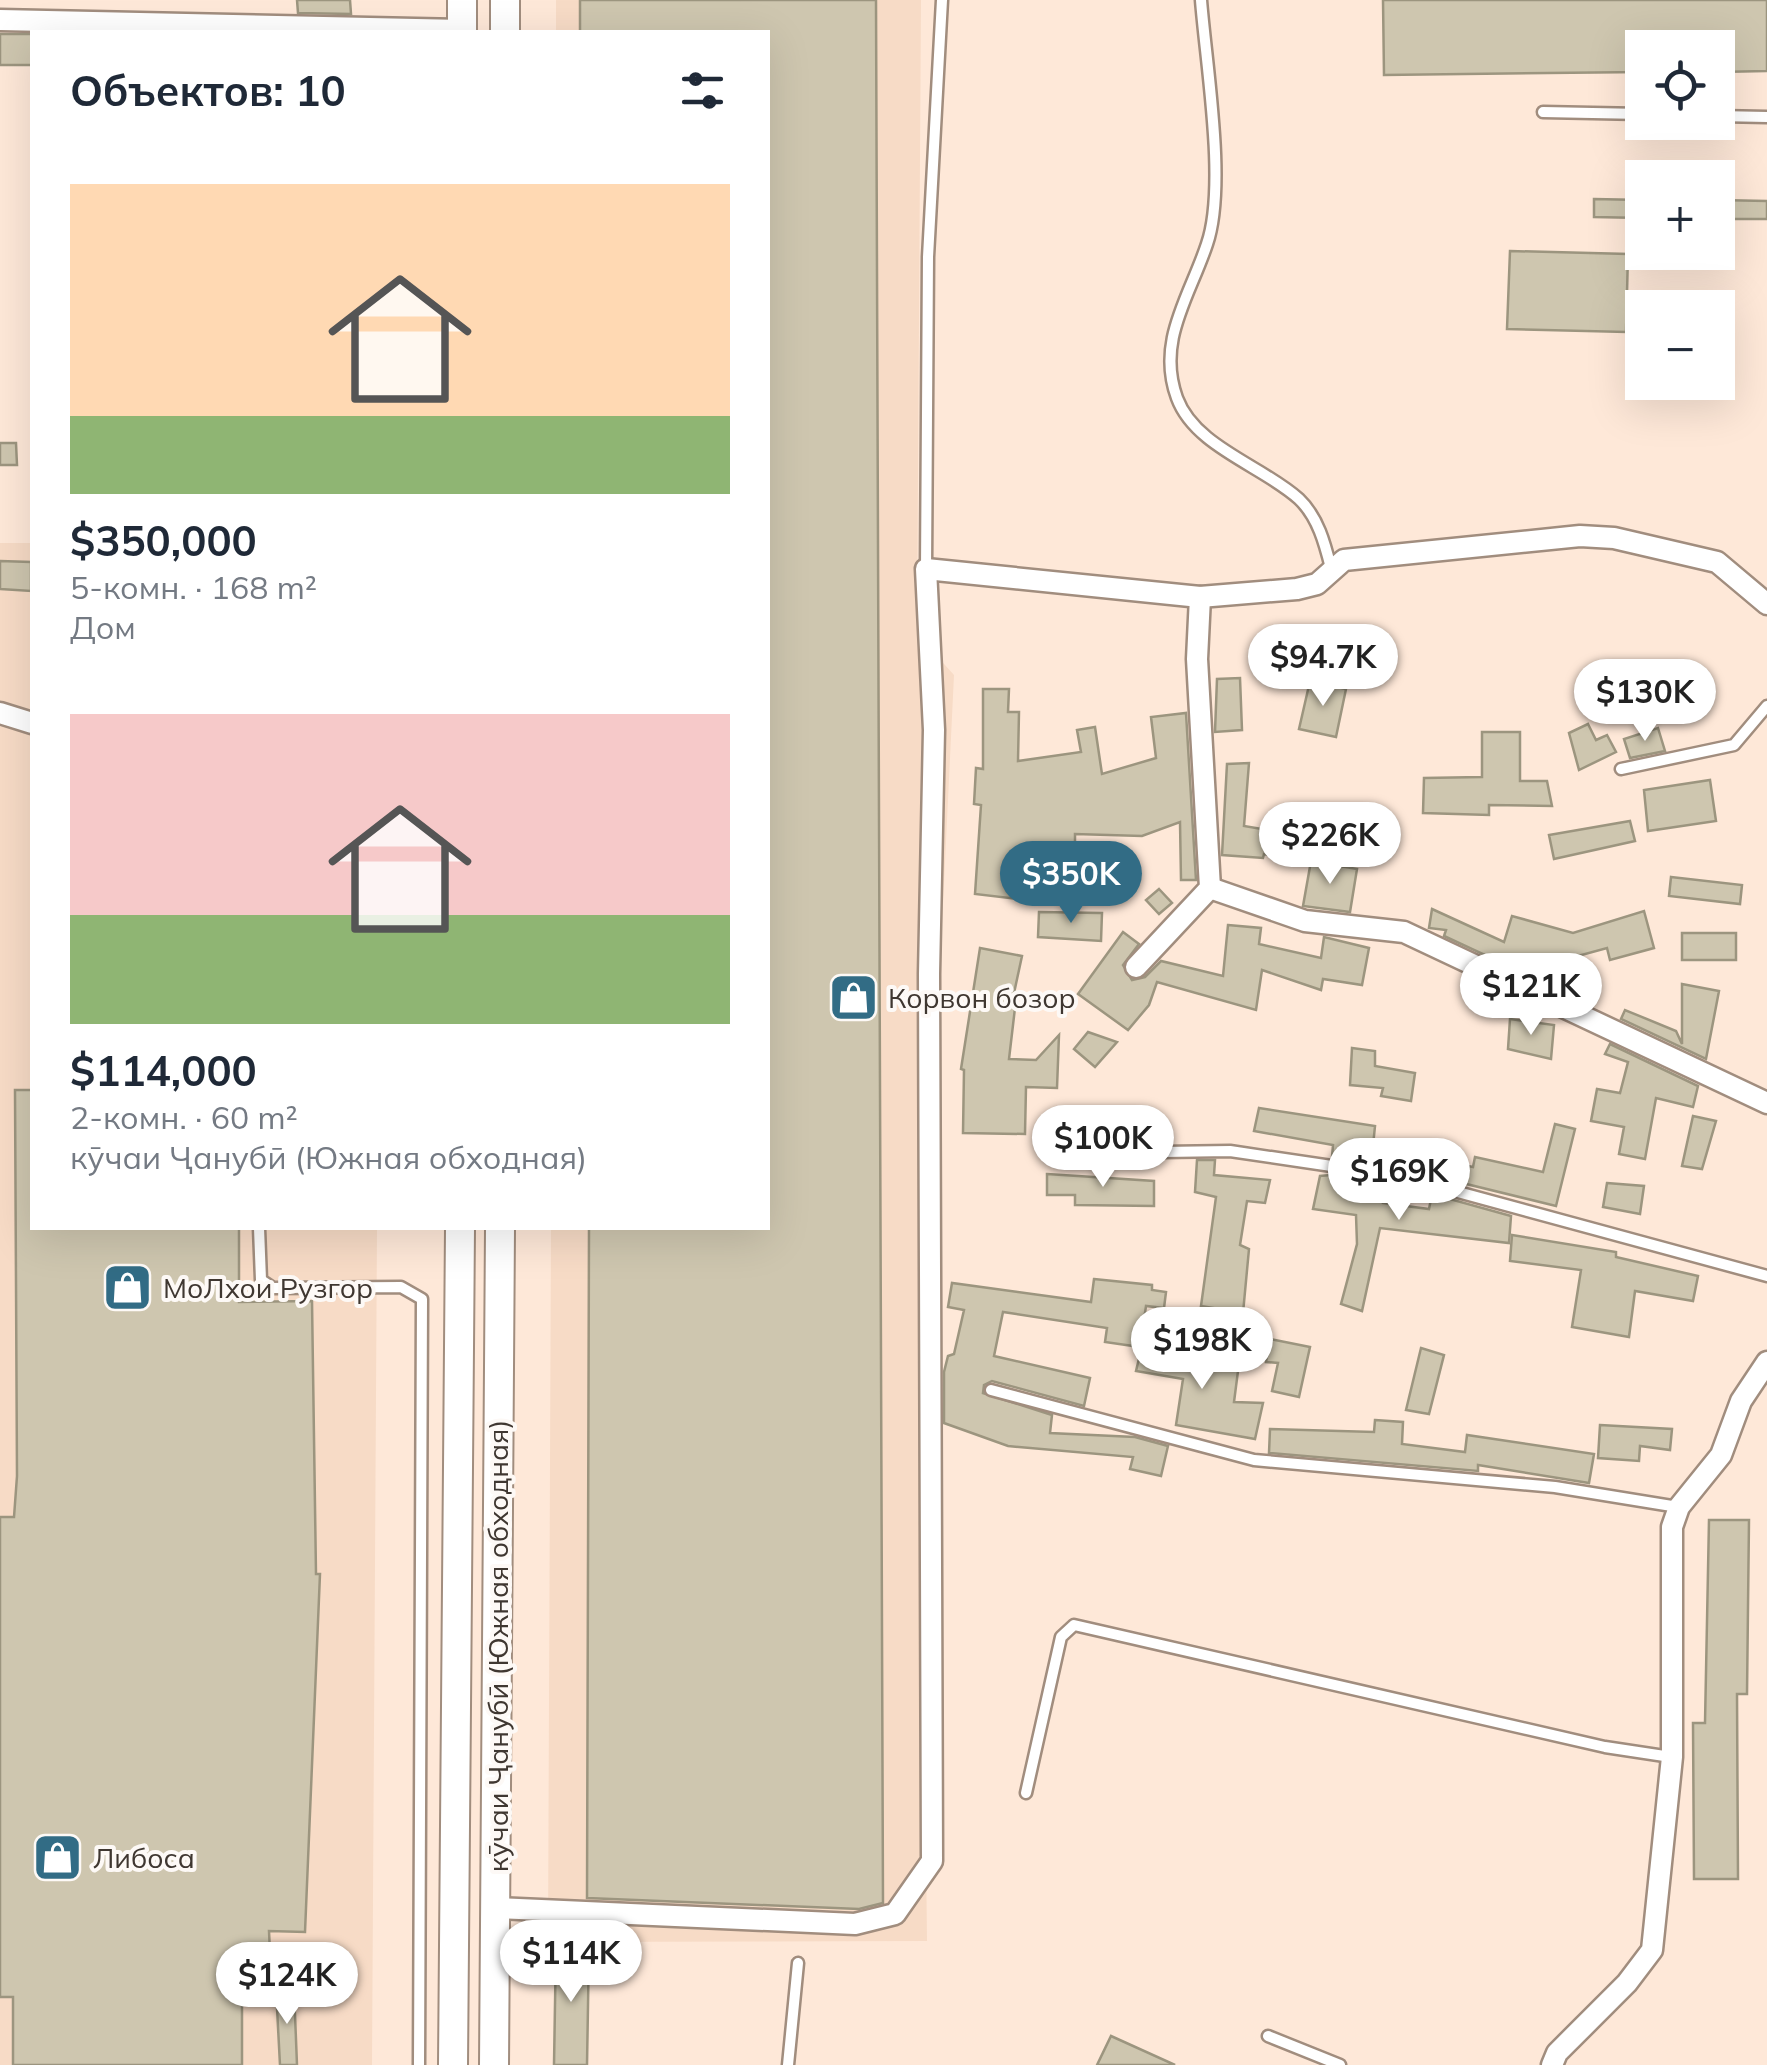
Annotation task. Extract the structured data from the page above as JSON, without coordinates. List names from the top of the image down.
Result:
{
  "streets": {
    "main road": ["кӯчаи Ҷанубӣ (Южная обходная)"]
  },
  "places": {
    "shop": ["Корвон бозор", "МоЛхои Рузгор", "Либоса"]
  },
  "page": {
    "map_buttons": ["+", "−"],
    "heading": "Объектов: 10",
    "list": [
      {
        "name": "$350,000",
        "note": "5-комн. · 168 m² · Дом"
      },
      {
        "name": "$114,000",
        "note": "2-комн. · 60 m² · кӯчаи Ҷанубӣ (Южная обходная)"
      }
    ],
    "price": [
      "$94.7K",
      "$130K",
      "$226K",
      "$350K",
      "$121K",
      "$100K",
      "$169K",
      "$198K",
      "$114K",
      "$124K"
    ]
  }
}
